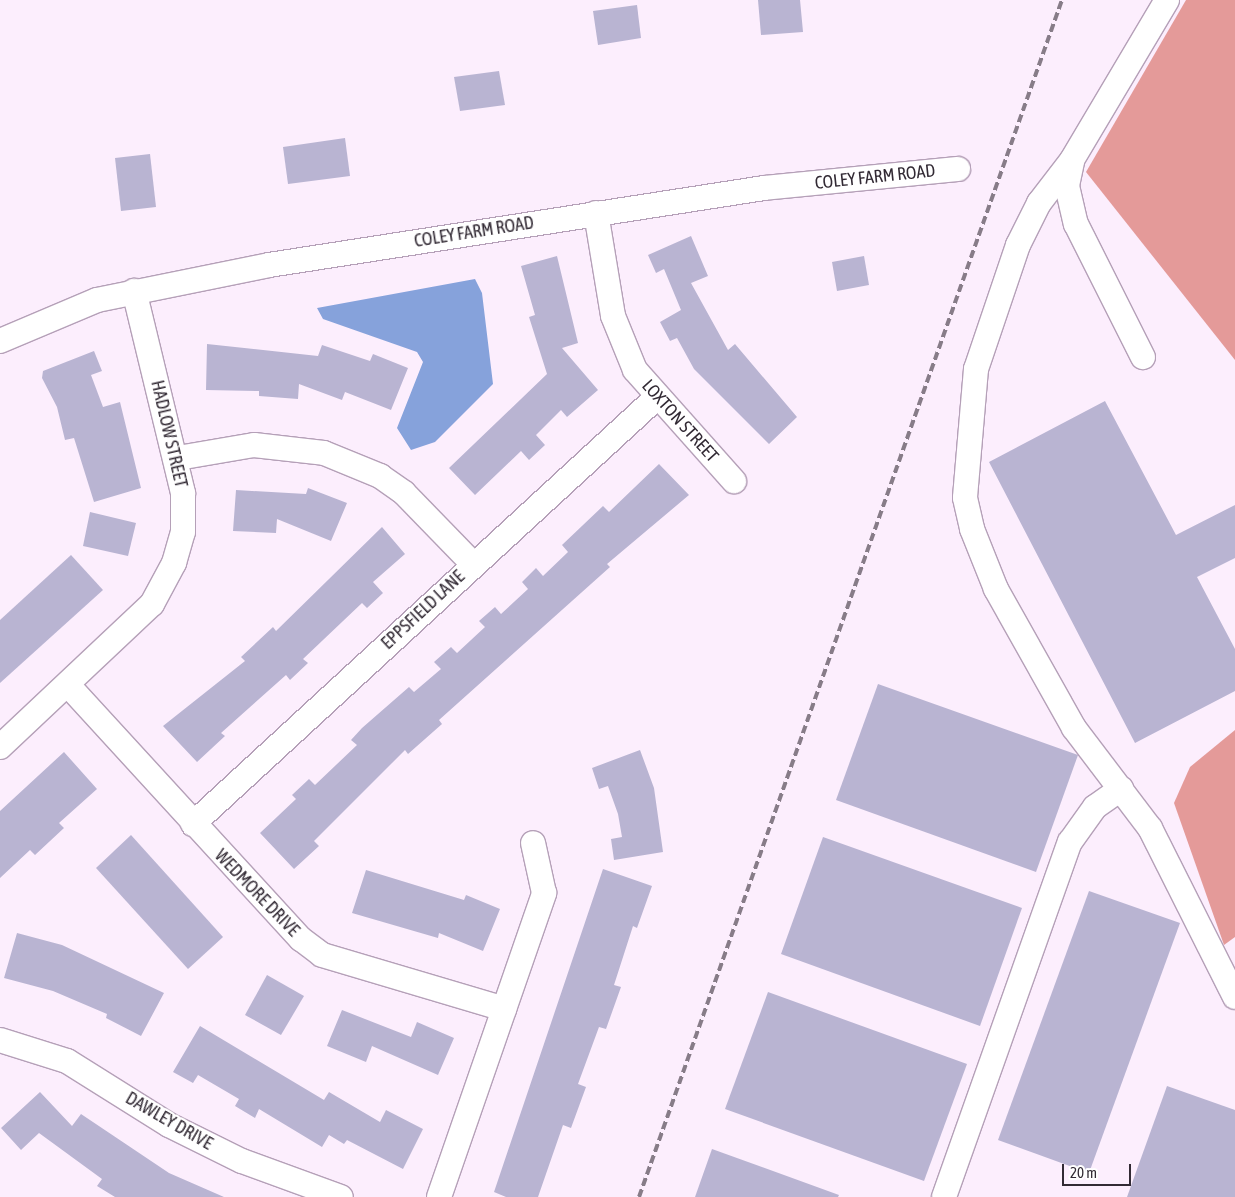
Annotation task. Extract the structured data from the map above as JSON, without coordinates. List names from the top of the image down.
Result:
{
  "streets": {
    "street": [
      "COLEY FARM ROAD",
      "LOXTON STREET",
      "HADLOW STREET",
      "EPPSFIELD LANE",
      "WEDMORE DRIVE",
      "DAWLEY DRIVE"
    ]
  },
  "crossings": [
    ["COLEY FARM ROAD", "LOXTON STREET"],
    ["COLEY FARM ROAD", "HADLOW STREET"],
    ["LOXTON STREET", "EPPSFIELD LANE"],
    ["HADLOW STREET", "WEDMORE DRIVE"],
    ["EPPSFIELD LANE", "WEDMORE DRIVE"]
  ],
  "scale_bar": "20 m"
}
